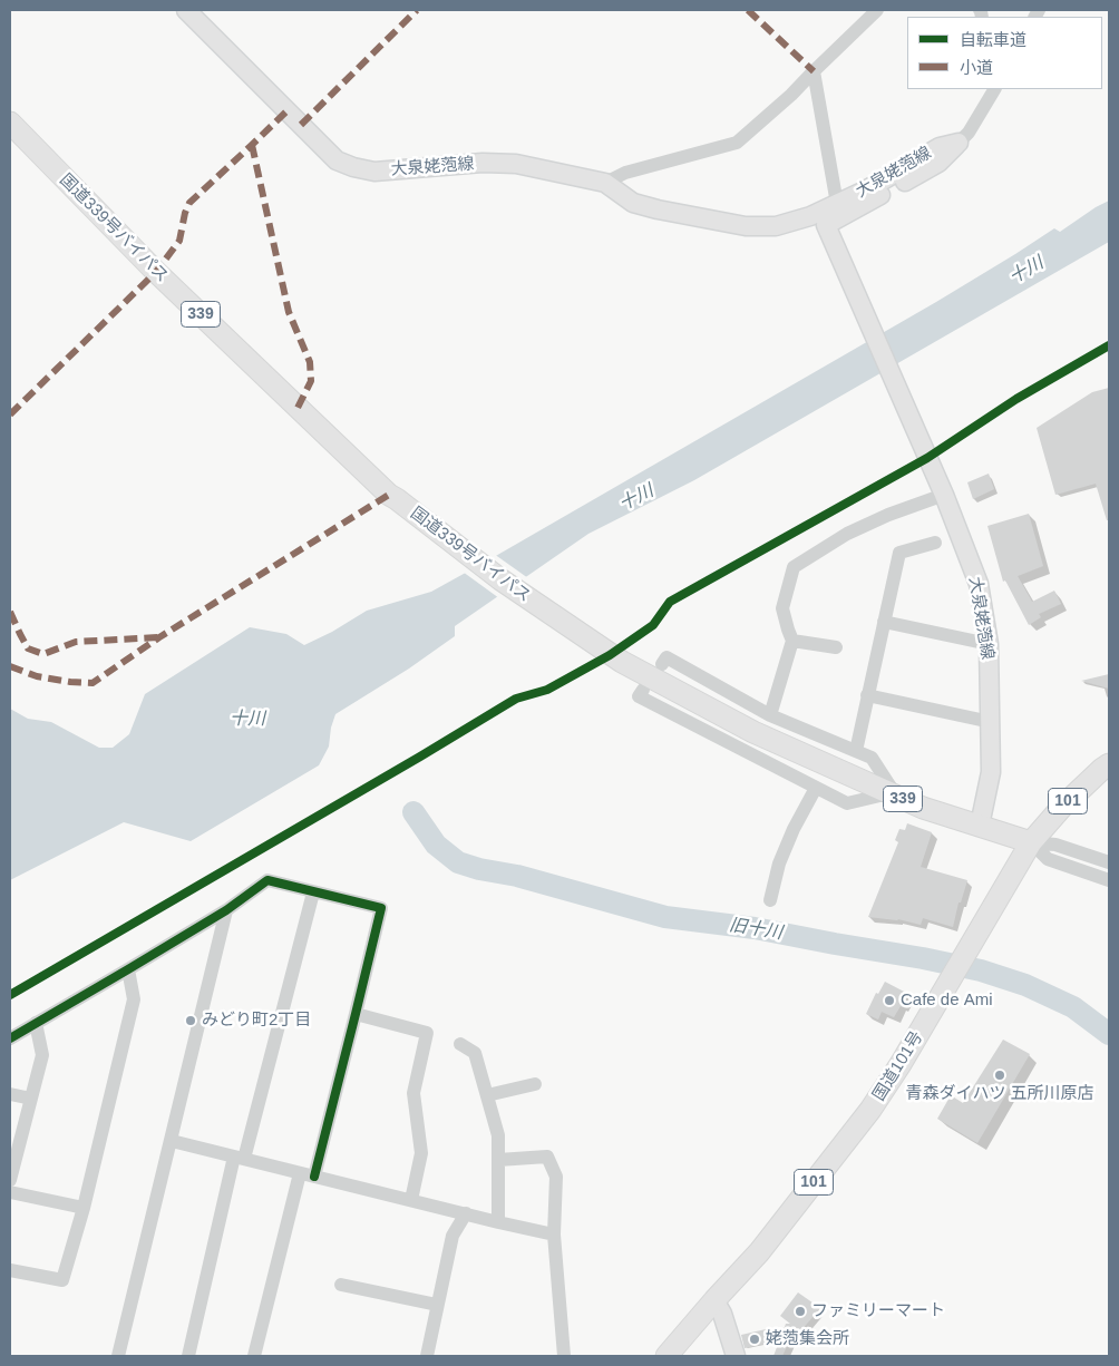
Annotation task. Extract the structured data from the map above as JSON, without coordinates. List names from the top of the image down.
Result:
{
  "streets": {
    "highway": [
      "国道339号バイパス",
      "339",
      "101",
      "国道101号"
    ],
    "main road": ["大泉姥萢線"]
  },
  "crossings": [
    ["大泉姥萢線", "国道339号バイパス"],
    ["国道339号バイパス", "国道101号"]
  ],
  "water": ["十川", "旧十川"],
  "places": [
    "Cafe de Ami",
    "みどり町2丁目",
    "青森ダイハツ 五所川原店",
    "ファミリーマート",
    "姥萢集会所"
  ],
  "legend": ["自転車道", "小道"]
}
